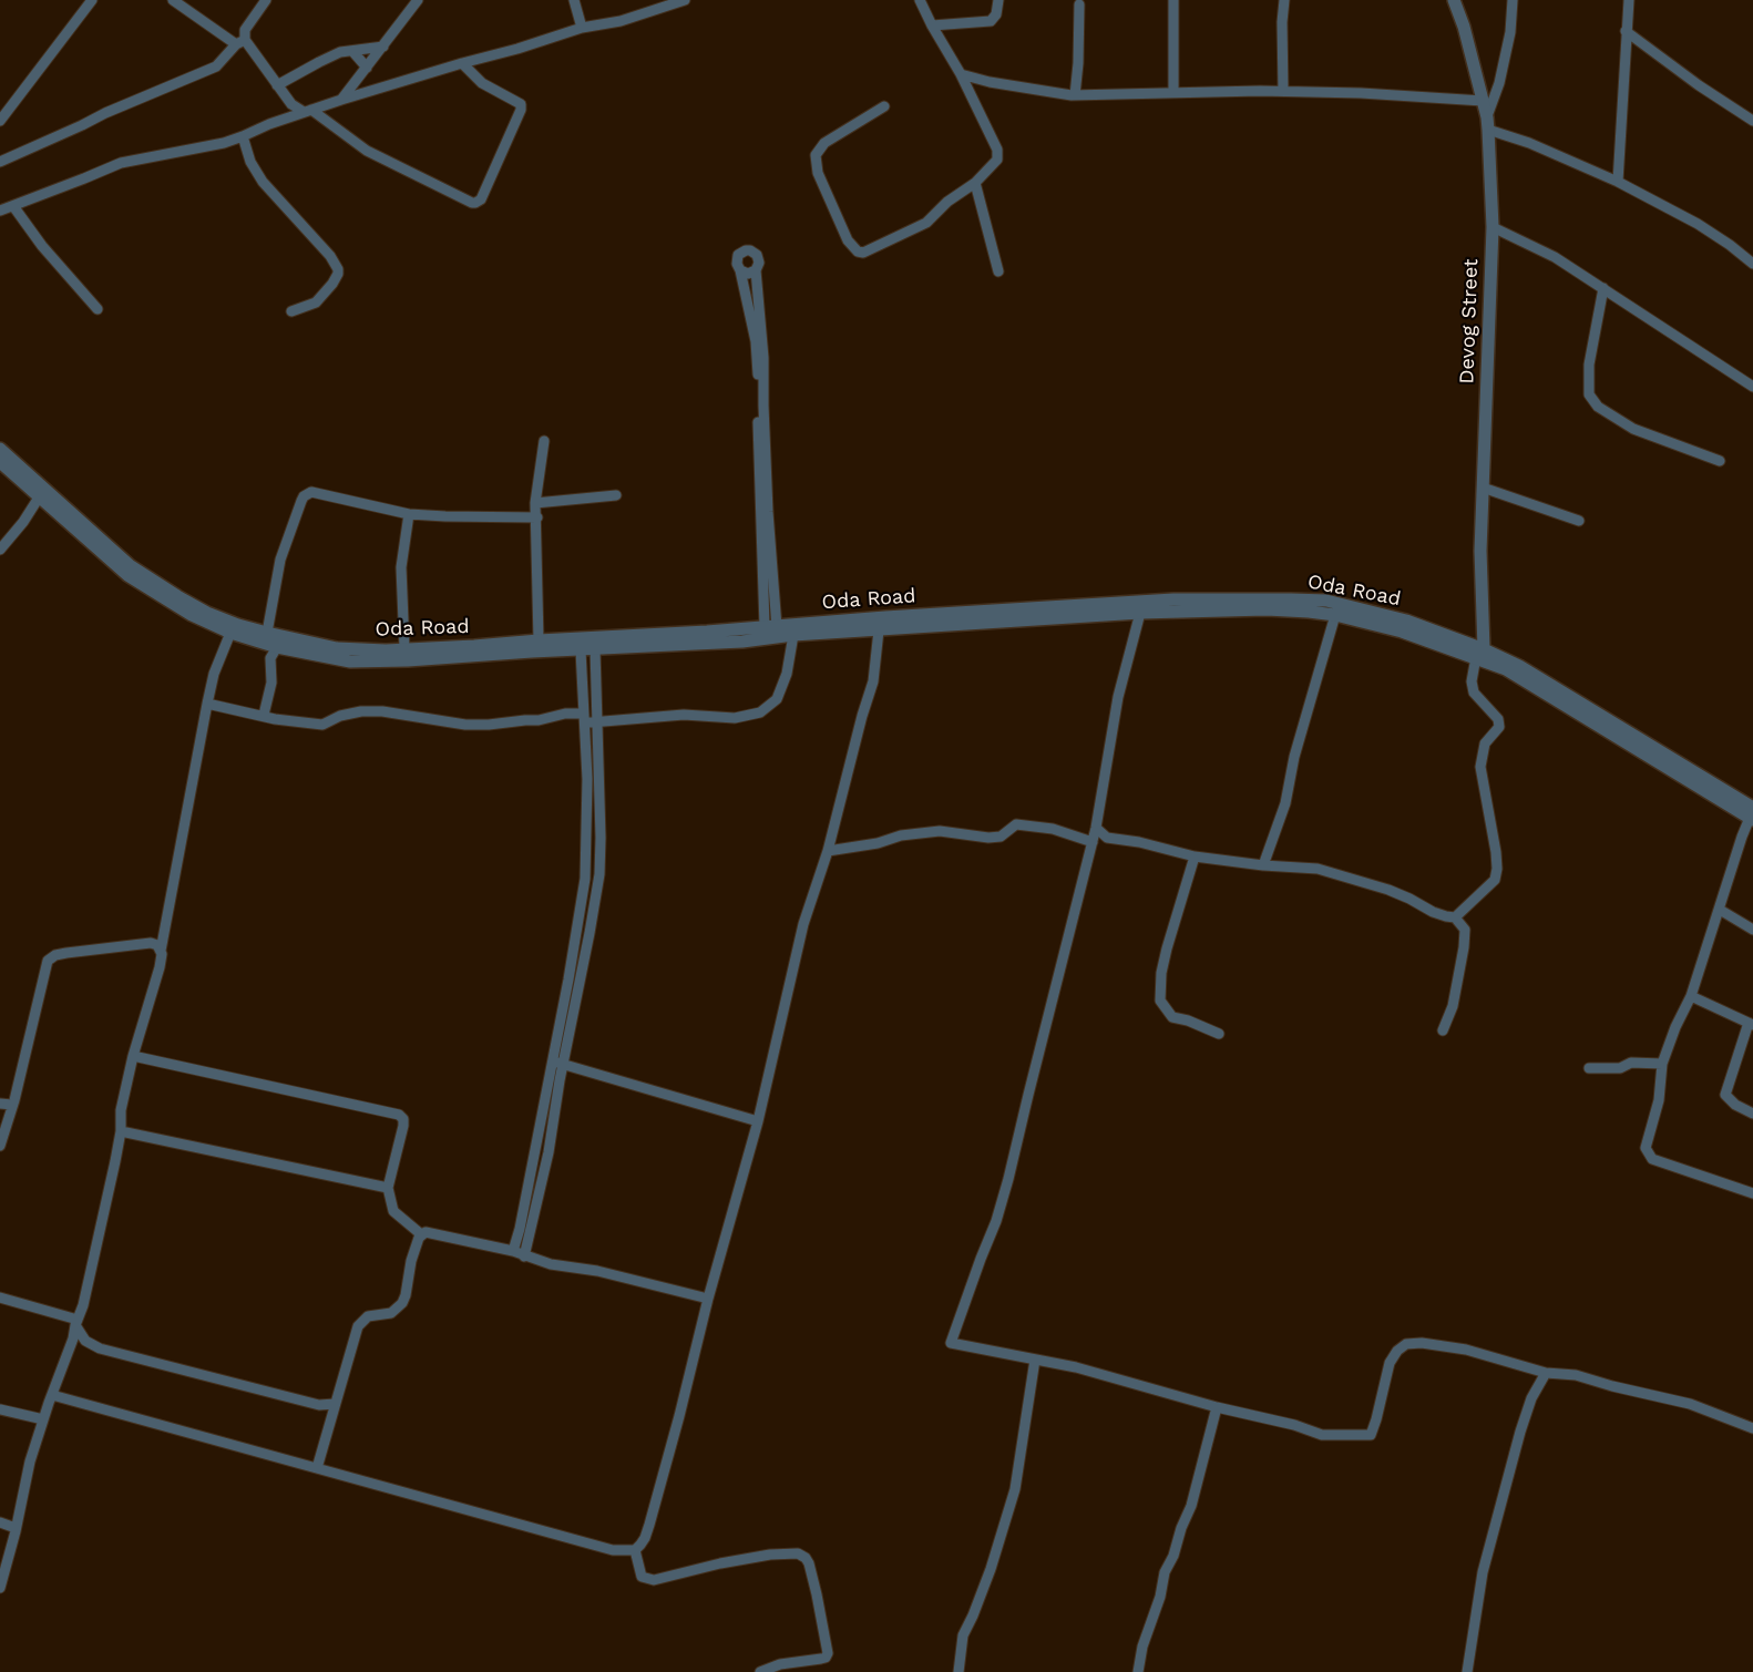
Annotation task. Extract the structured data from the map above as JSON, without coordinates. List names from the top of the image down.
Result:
{
  "streets": {
    "street": ["Devog Street", "Oda Road"]
  },
  "crossings": [
    ["Devog Street", "Oda Road"]
  ]
}
